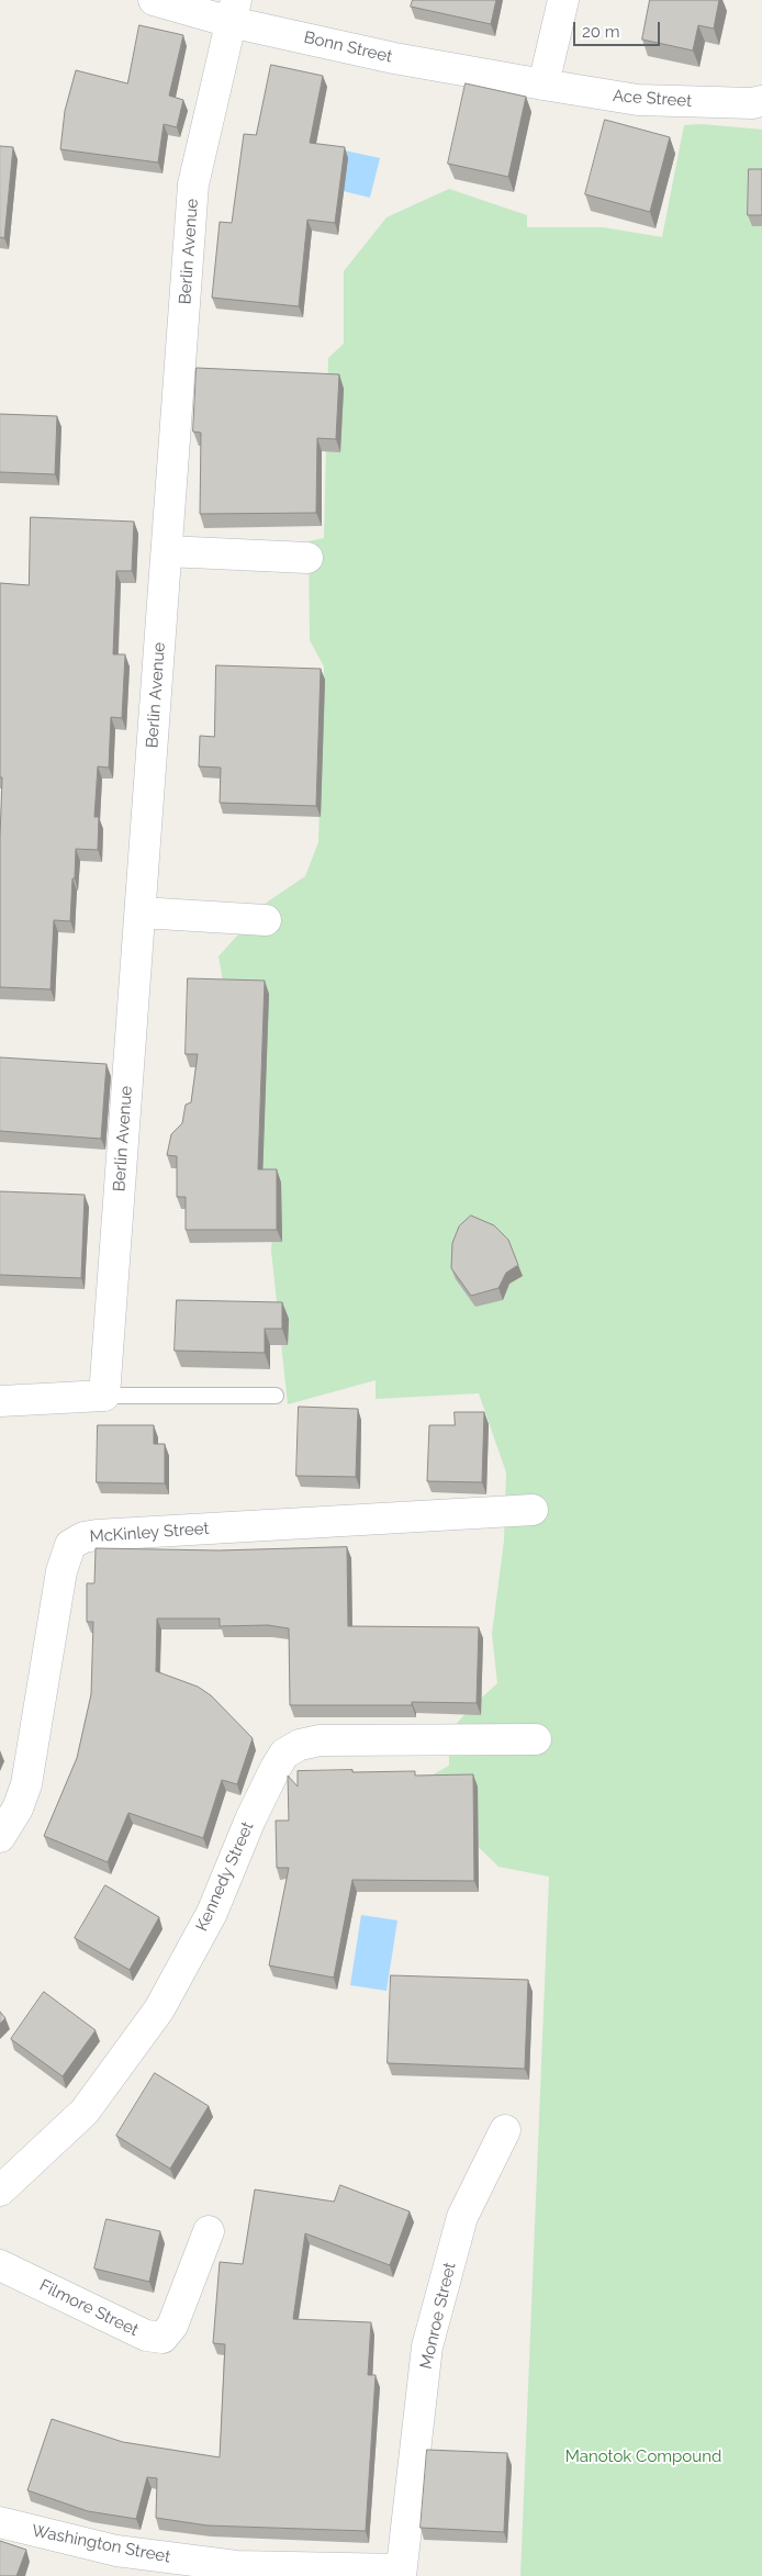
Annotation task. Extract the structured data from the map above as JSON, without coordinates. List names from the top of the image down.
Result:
{
  "streets": {
    "street": [
      "Bonn Street",
      "Ace Street",
      "Berlin Avenue",
      "McKinley Street",
      "Kennedy Street",
      "Filmore Street",
      "Monroe Street",
      "Washington Street"
    ]
  },
  "crossings": [
    ["Bonn Street", "Ace Street"],
    ["Bonn Street", "Berlin Avenue"],
    ["Monroe Street", "Washington Street"]
  ],
  "parks": ["Manotok Compound"],
  "scale_bar": "20 m"
}
